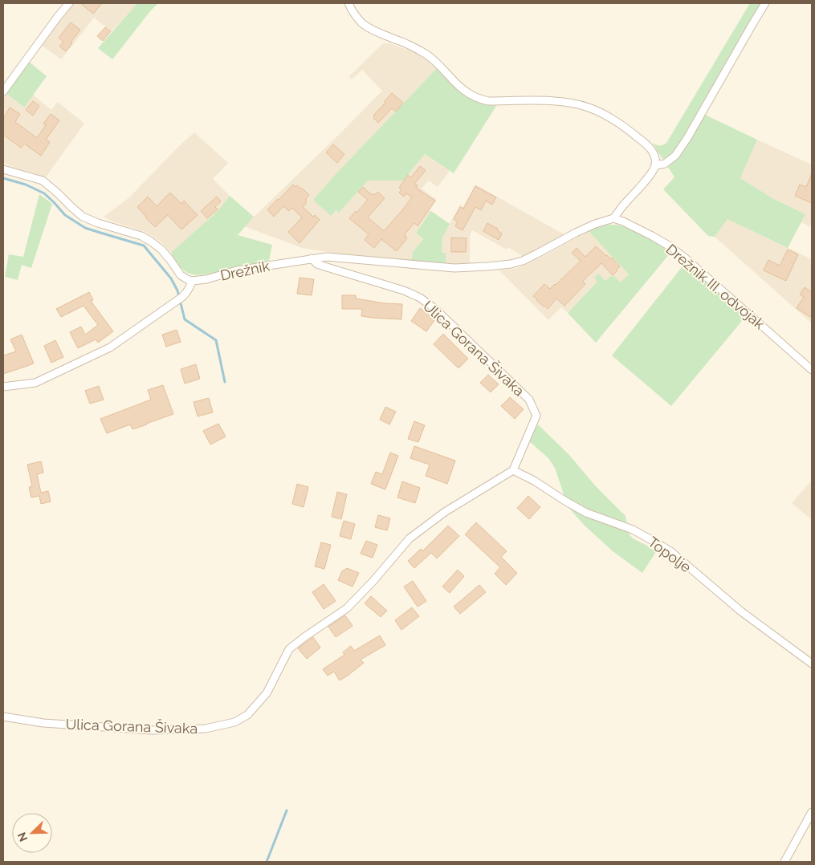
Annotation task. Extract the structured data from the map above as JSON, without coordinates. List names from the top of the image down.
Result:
{
  "streets": {
    "street": [
      "Drežnik",
      "Drežnik III. odvojak",
      "Ulica Gorana Šivaka",
      "Topolje"
    ]
  },
  "crossings": [
    ["Drežnik", "Drežnik III. odvojak"],
    ["Drežnik", "Ulica Gorana Šivaka"],
    ["Ulica Gorana Šivaka", "Topolje"]
  ],
  "north": "bottom left"
}
